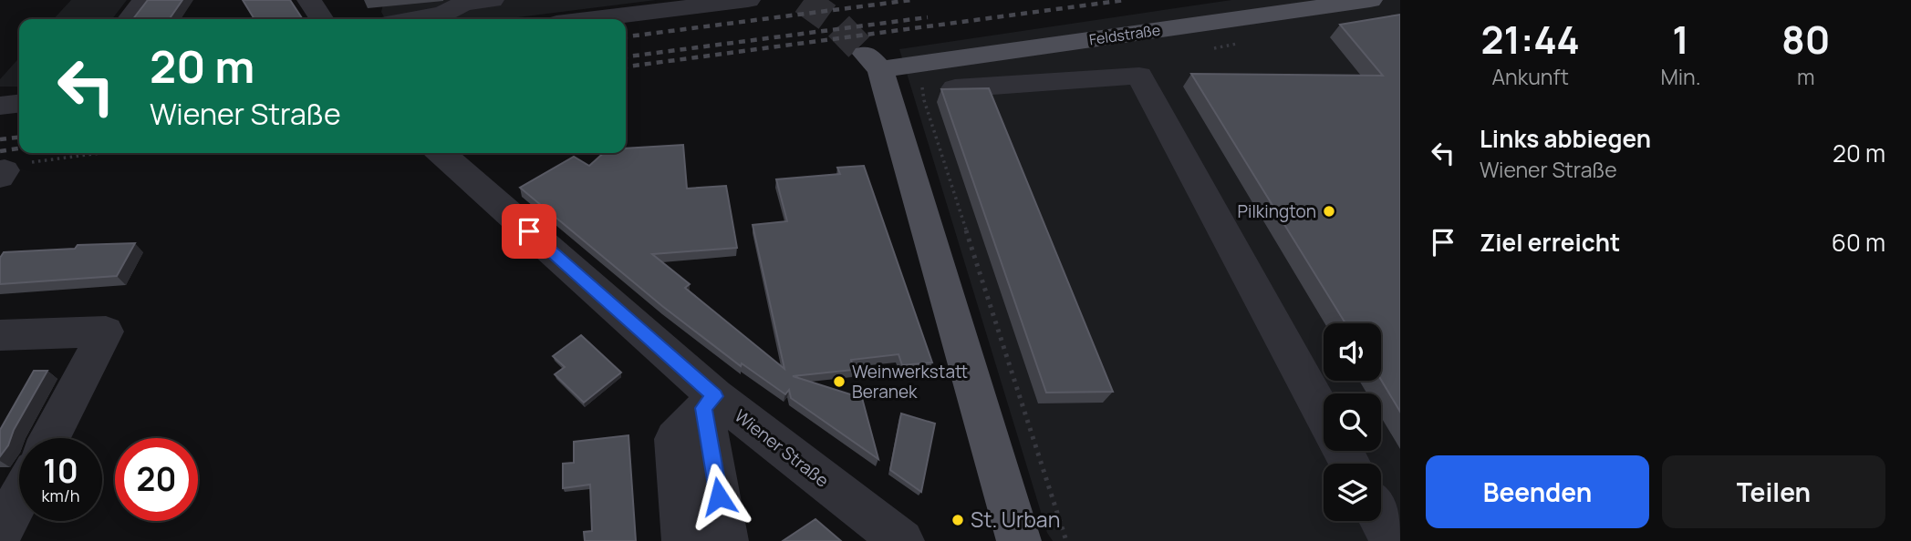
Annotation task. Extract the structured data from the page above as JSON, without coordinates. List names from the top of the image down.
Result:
{
  "streets": {
    "main road": ["Feldstraße"],
    "street": ["Wiener Straße"]
  },
  "places": ["Pilkington", "Weinwerkstatt Beranek", "St. Urban"],
  "page": {
    "eta": [
      "21:44",
      "Ankunft",
      "1",
      "Min.",
      "80",
      "m"
    ],
    "turn": ["20 m", "Wiener Straße"],
    "list": [
      {
        "name": "Links abbiegen",
        "note": "Wiener Straße",
        "value": "20 m"
      },
      {
        "name": "Ziel erreicht",
        "value": "60 m"
      }
    ],
    "speed": "10 km/h",
    "limit": "20",
    "buttons": ["Beenden", "Teilen"]
  }
}
